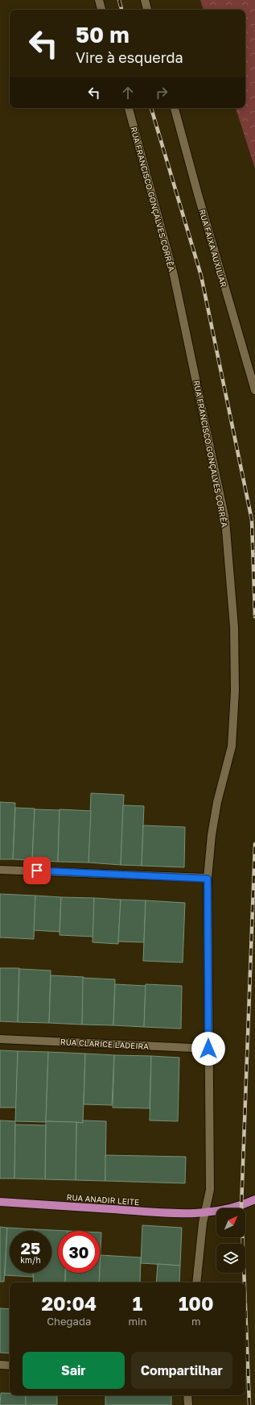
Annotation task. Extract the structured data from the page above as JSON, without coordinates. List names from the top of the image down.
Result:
{
  "streets": {
    "main road": ["RUA ANADIR LEITE"],
    "street": ["RUA FRANCISCO GONÇALVES CORRÊA", "RUA FAIXA AUXILIAR", "RUA CLARICE LADEIRA"]
  },
  "crossings": [
    ["RUA FRANCISCO GONÇALVES CORRÊA", "RUA CLARICE LADEIRA"],
    ["RUA FRANCISCO GONÇALVES CORRÊA", "RUA ANADIR LEITE"]
  ],
  "north": "top right",
  "page": {
    "turn": ["50 m", "Vire à esquerda"],
    "speed": "25 km/h",
    "limit": "30",
    "eta": [
      "20:04",
      "Chegada",
      "1",
      "min",
      "100",
      "m"
    ],
    "buttons": ["Sair", "Compartilhar"]
  }
}
